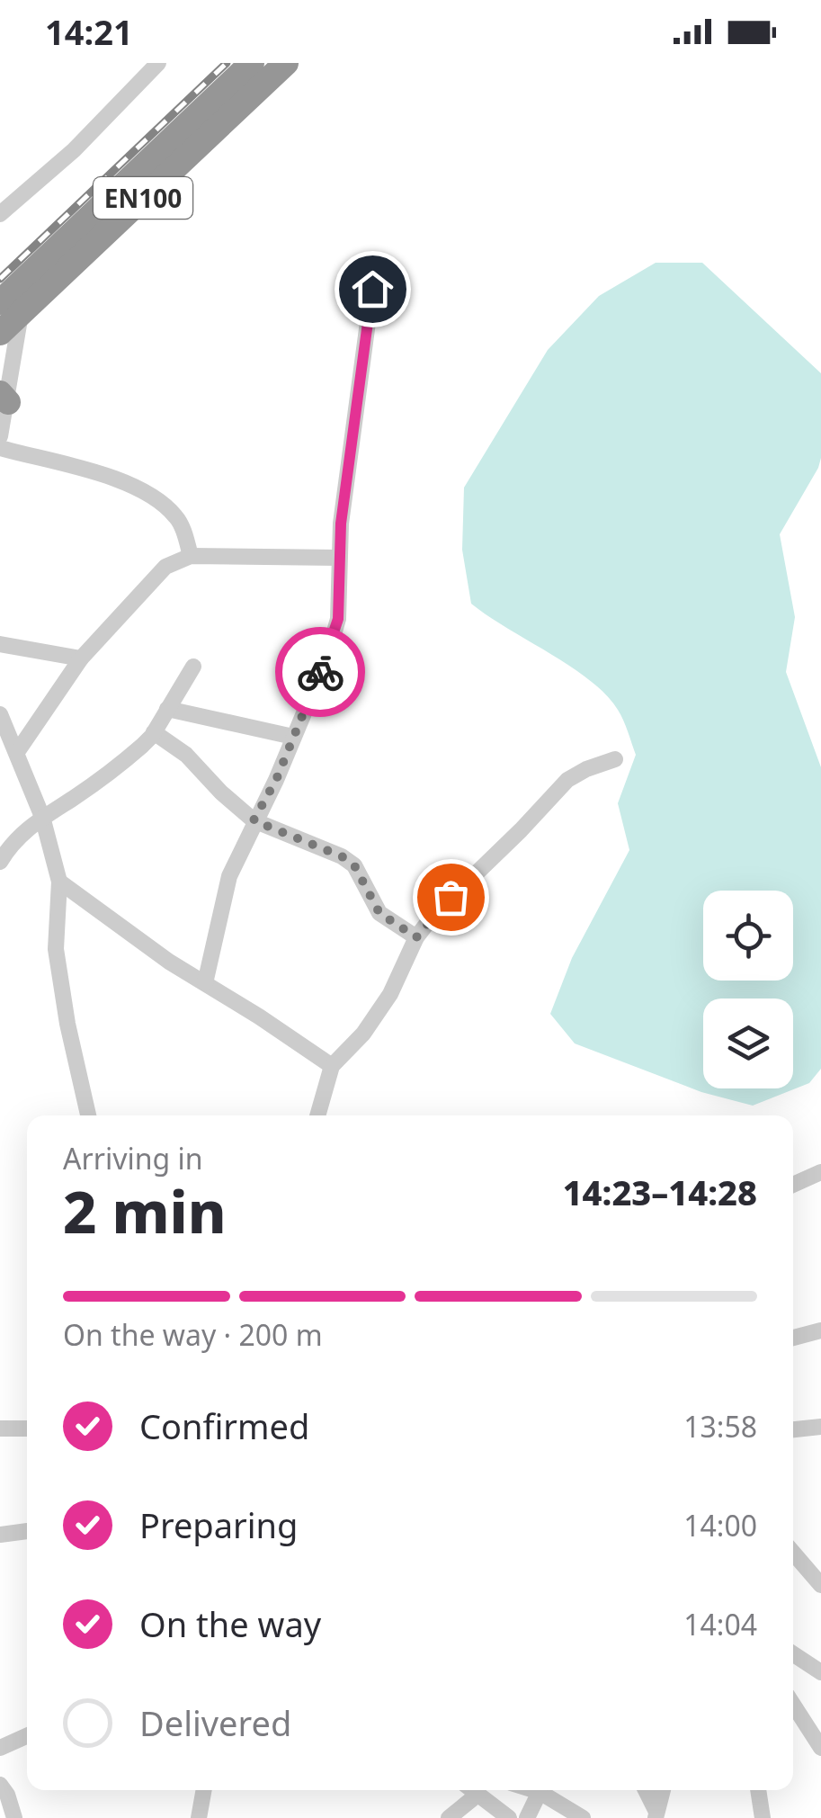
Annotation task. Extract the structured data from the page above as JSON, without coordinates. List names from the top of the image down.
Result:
{
  "streets": {
    "highway": ["EN100"]
  },
  "page": {
    "status": "14:21",
    "heading": ["2 min", "Arriving in", "14:23–14:28"],
    "bar": "On the way · 200 m",
    "list": [
      ["Confirmed", "13:58"],
      ["Preparing", "14:00"],
      ["On the way", "14:04"],
      "Delivered"
    ]
  }
}
